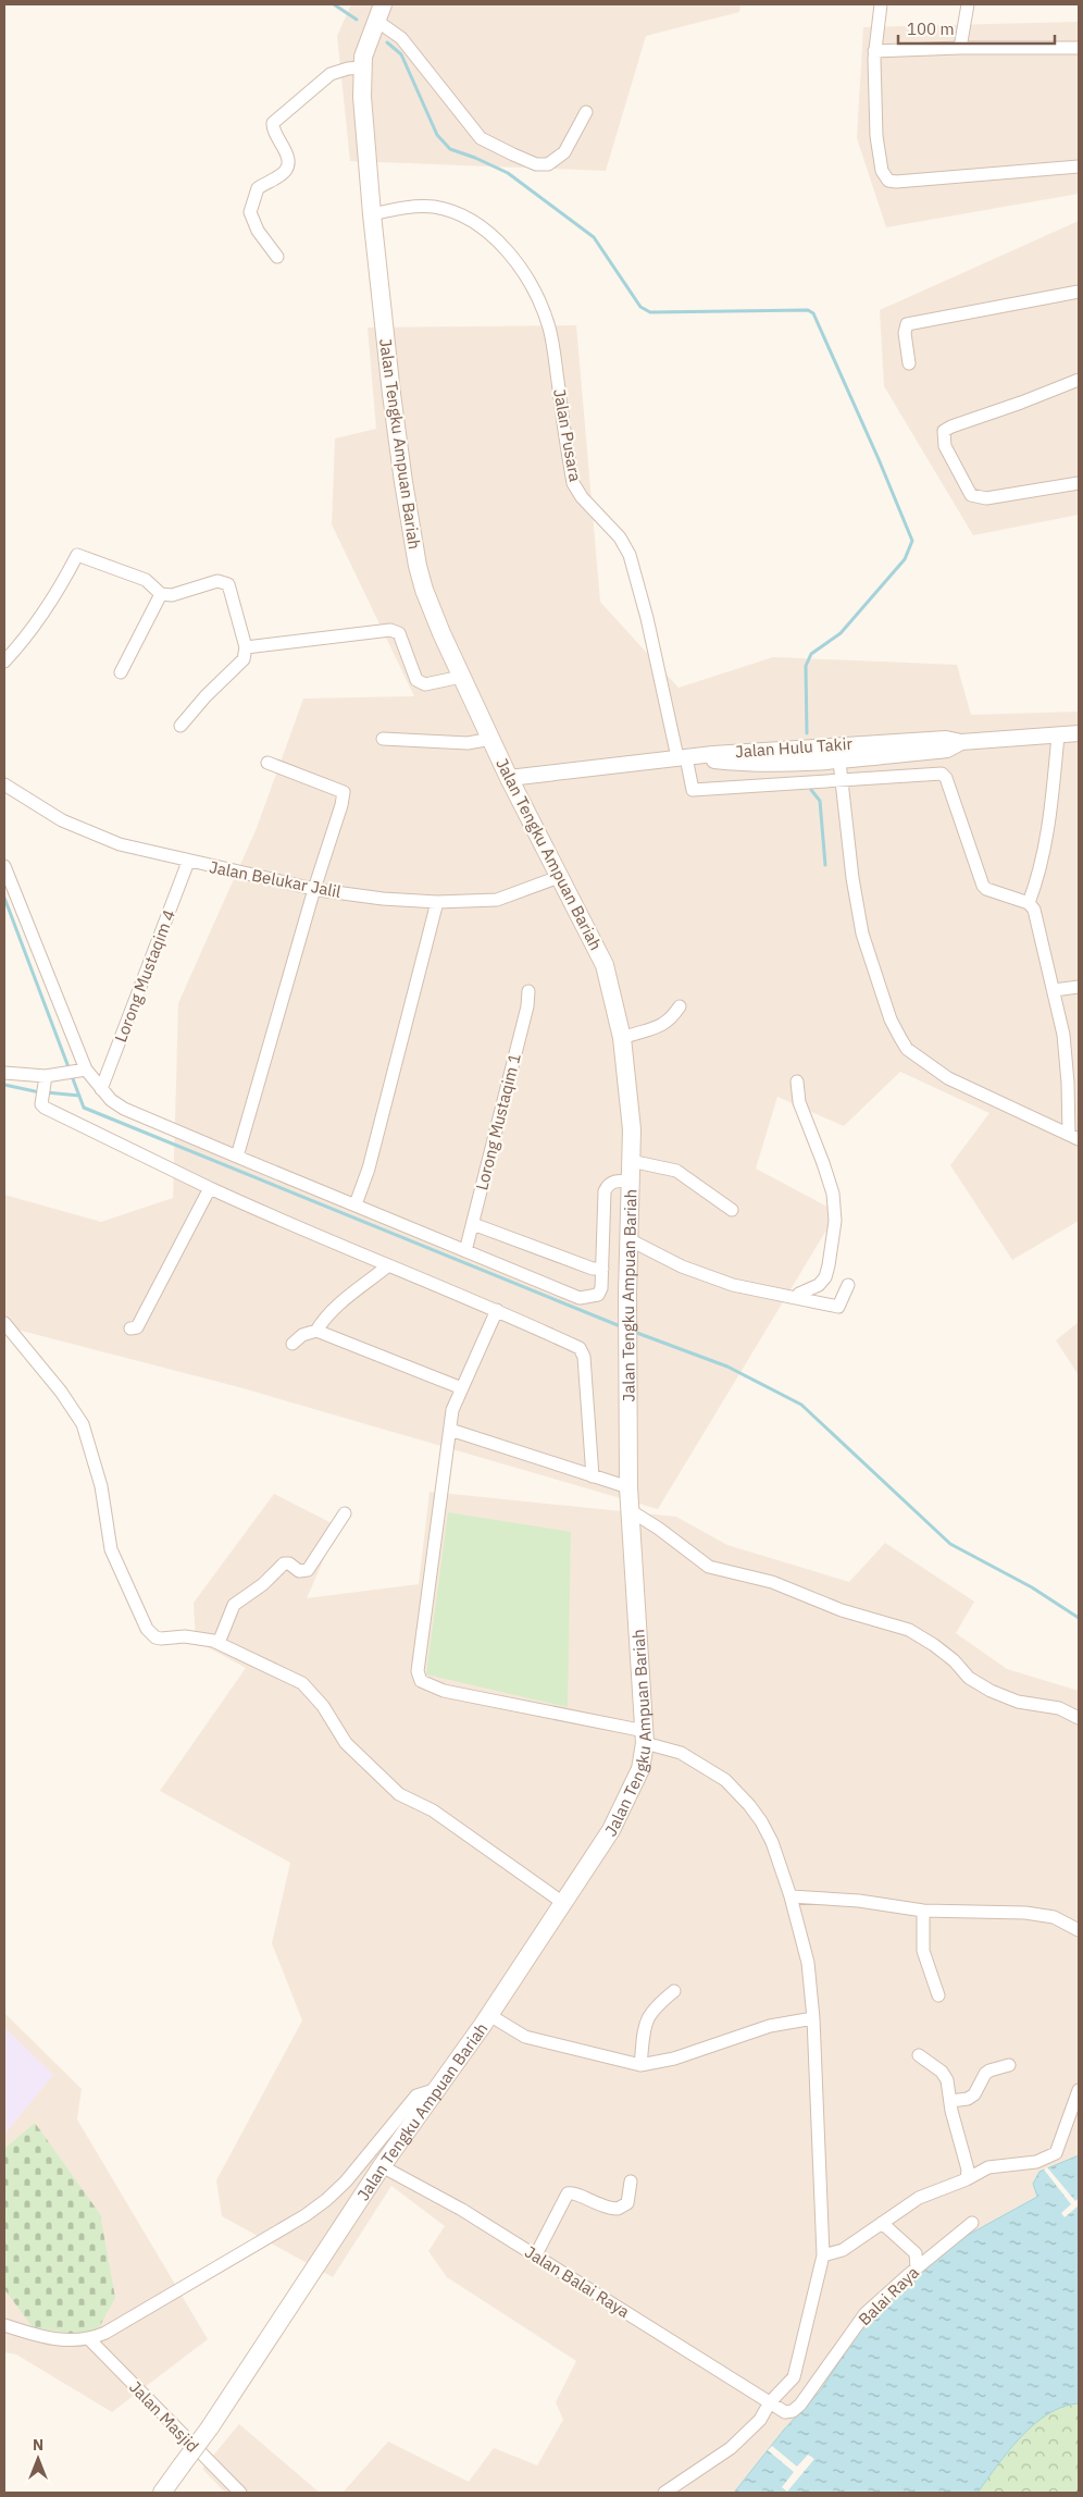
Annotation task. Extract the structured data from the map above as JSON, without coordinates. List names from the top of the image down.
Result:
{
  "streets": {
    "main road": ["Jalan Tengku Ampuan Bariah"],
    "street": [
      "Jalan Pusara",
      "Jalan Hulu Takir",
      "Jalan Belukar Jalil",
      "Lorong Mustaqim 4",
      "Lorong Mustaqim 1",
      "Jalan Balai Raya",
      "Balai Raya",
      "Jalan Masjid"
    ]
  },
  "crossings": [
    ["Jalan Pusara", "Jalan Tengku Ampuan Bariah"],
    ["Jalan Pusara", "Jalan Hulu Takir"],
    ["Jalan Tengku Ampuan Bariah", "Jalan Hulu Takir"],
    ["Jalan Tengku Ampuan Bariah", "Jalan Belukar Jalil"],
    ["Jalan Tengku Ampuan Bariah", "Jalan Balai Raya"],
    ["Jalan Belukar Jalil", "Lorong Mustaqim 4"],
    ["Jalan Balai Raya", "Balai Raya"]
  ],
  "scale_bar": "100 m",
  "north": "top"
}
